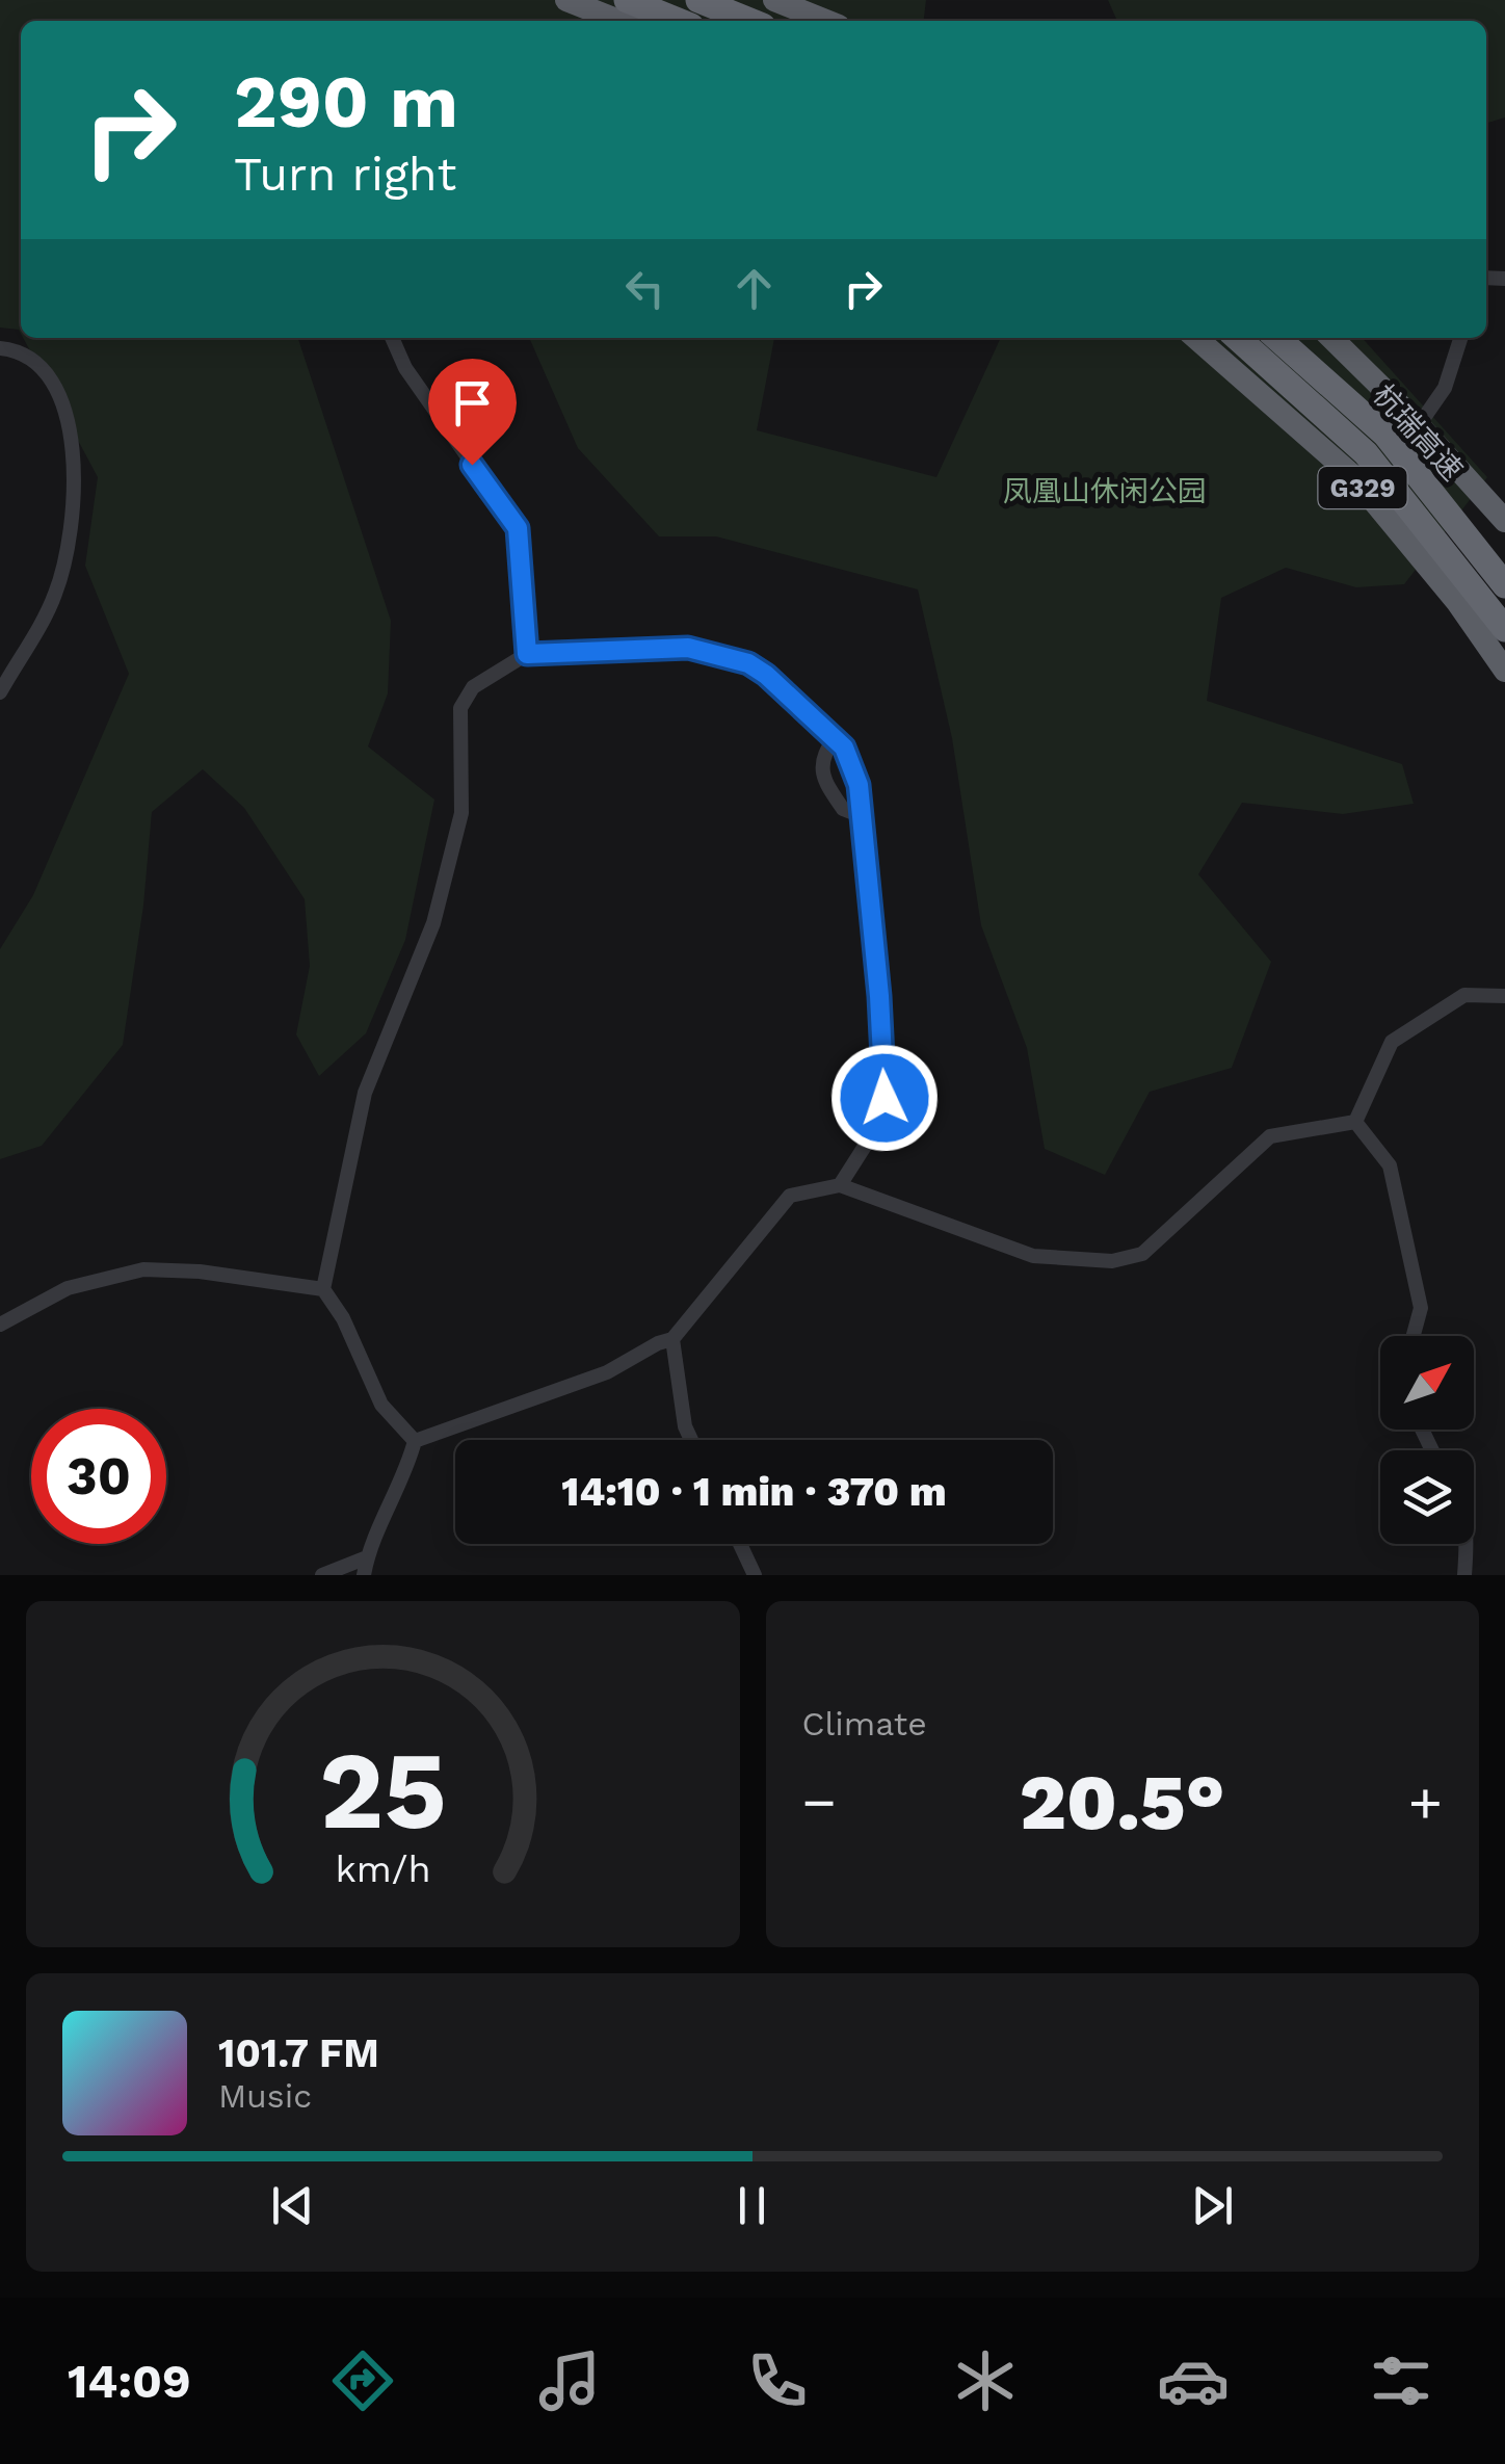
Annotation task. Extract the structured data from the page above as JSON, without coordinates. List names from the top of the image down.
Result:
{
  "streets": {
    "highway": ["杭瑞高速", "G329"]
  },
  "parks": ["凤凰山休闲公园"],
  "north": "top right",
  "page": {
    "turn": ["290 m", "Turn right"],
    "limit": "30",
    "trip": "14:10 · 1 min · 370 m",
    "tile": "Climate",
    "heat": ["−", "20.5°", "+"],
    "song": ["101.7 FM", "Music"],
    "tabs": "14:09",
    "gauge": ["25", "km/h"]
  }
}
